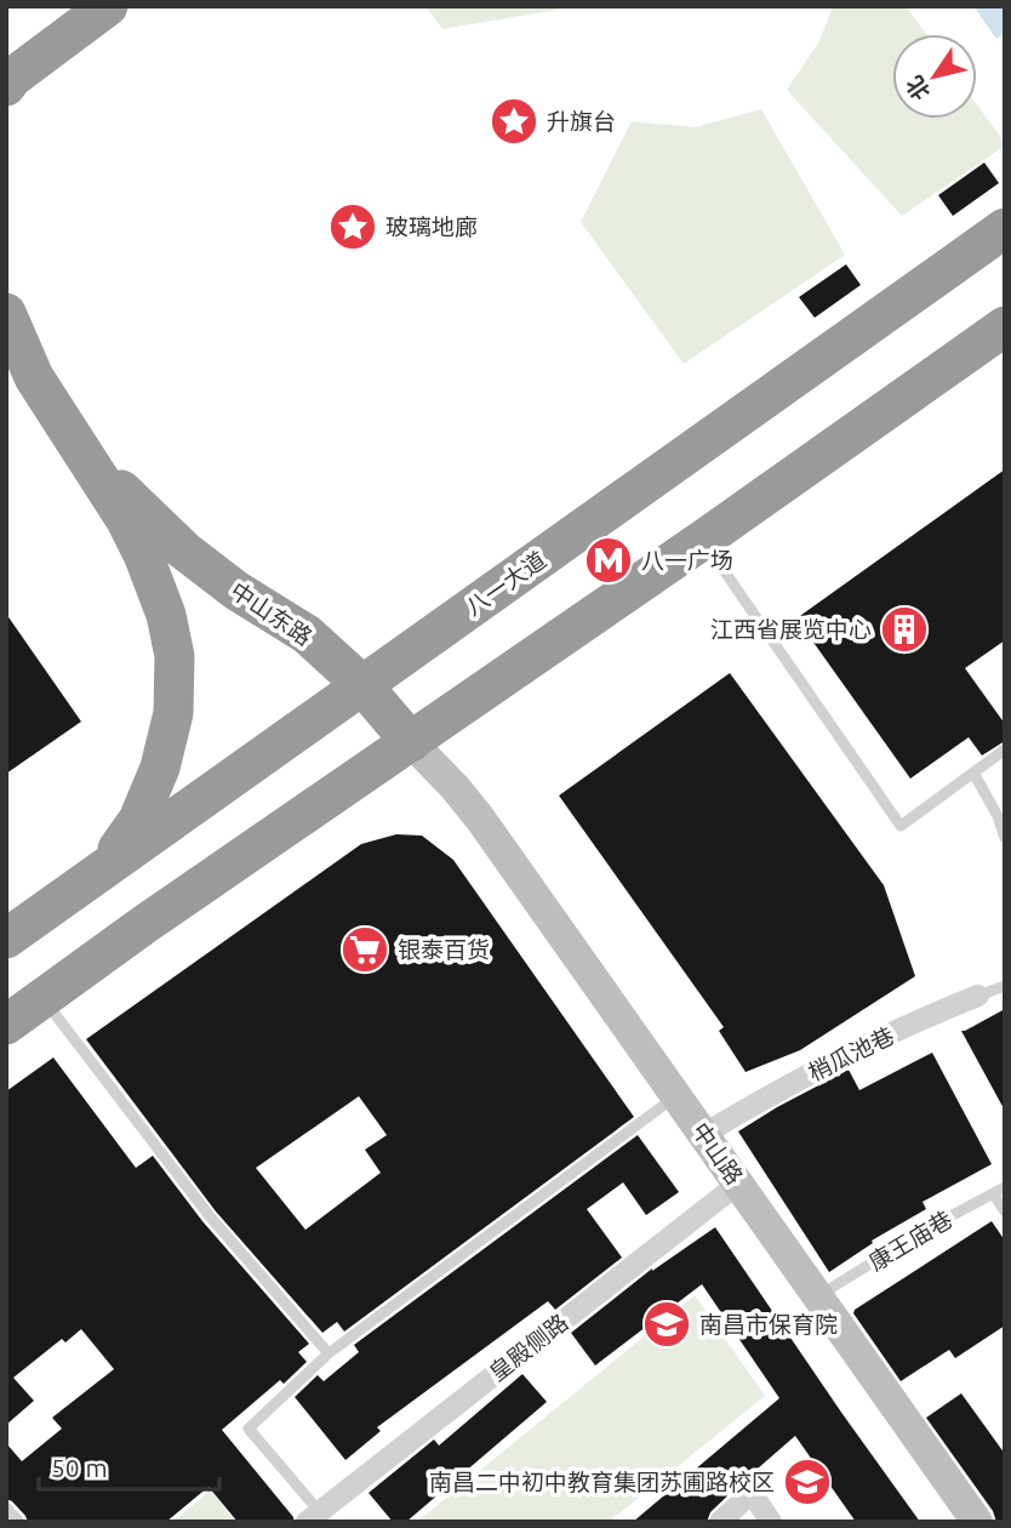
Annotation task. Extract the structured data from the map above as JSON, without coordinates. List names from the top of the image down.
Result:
{
  "streets": {
    "highway": ["八一大道", "中山东路"],
    "main road": ["中山路"],
    "street": ["梢瓜池巷", "皇殿侧路"],
    "lane": ["康王庙巷"]
  },
  "crossings": [
    ["八一大道", "中山东路"],
    ["中山东路", "中山路"],
    ["梢瓜池巷", "中山路"],
    ["中山路", "康王庙巷"],
    ["中山路", "皇殿侧路"]
  ],
  "places": {
    "place": ["升旗台", "玻璃地廊"],
    "metro station": ["八一广场"],
    "building": ["江西省展览中心"],
    "supermarket": ["银泰百货"],
    "school or university": ["南昌市保育院", "南昌二中初中教育集团苏圃路校区"]
  },
  "scale_bar": "50 m",
  "north": "bottom left"
}
